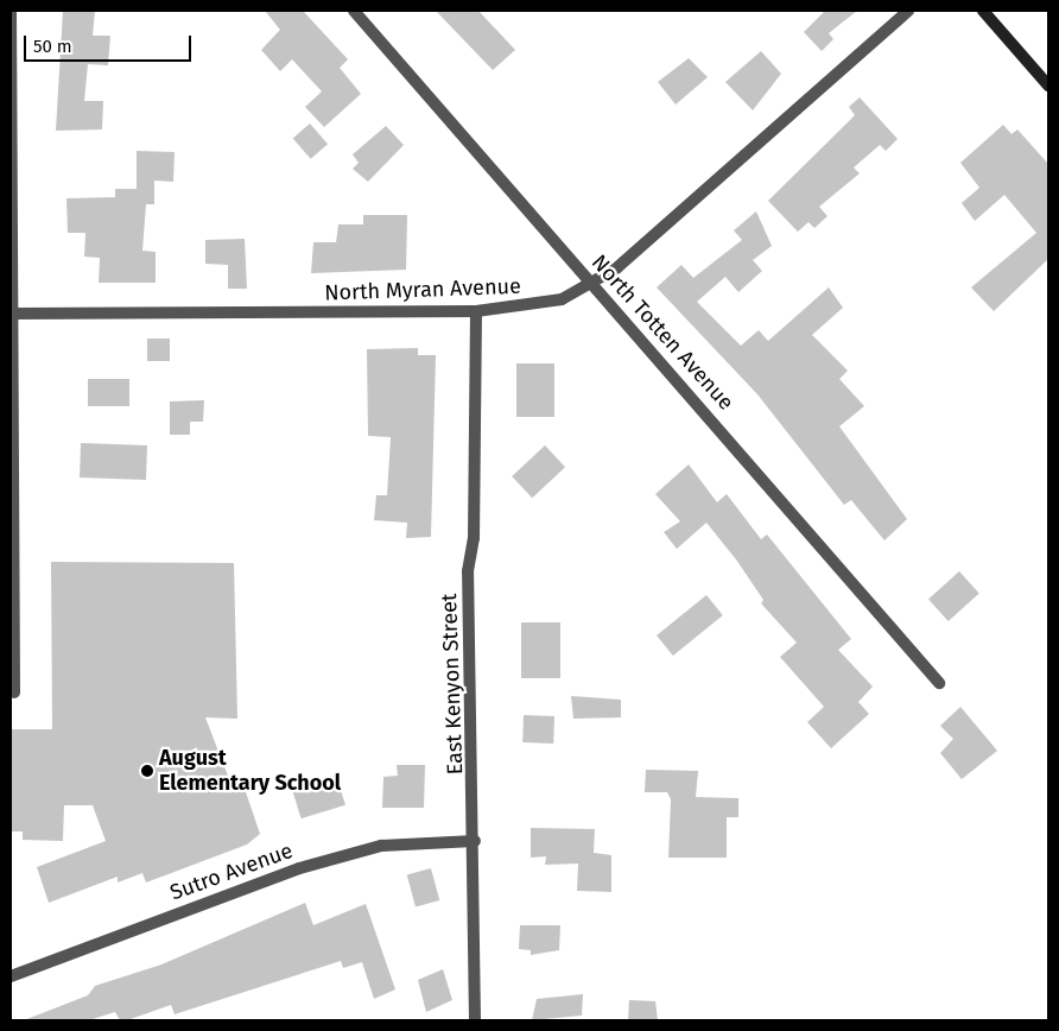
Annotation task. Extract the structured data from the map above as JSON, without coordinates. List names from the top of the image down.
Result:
{
  "streets": {
    "street": [
      "North Myran Avenue",
      "North Totten Avenue",
      "East Kenyon Street",
      "Sutro Avenue"
    ]
  },
  "crossings": [
    ["North Myran Avenue", "North Totten Avenue"],
    ["North Myran Avenue", "East Kenyon Street"],
    ["East Kenyon Street", "Sutro Avenue"]
  ],
  "places": ["August Elementary School"],
  "scale_bar": "50 m"
}
